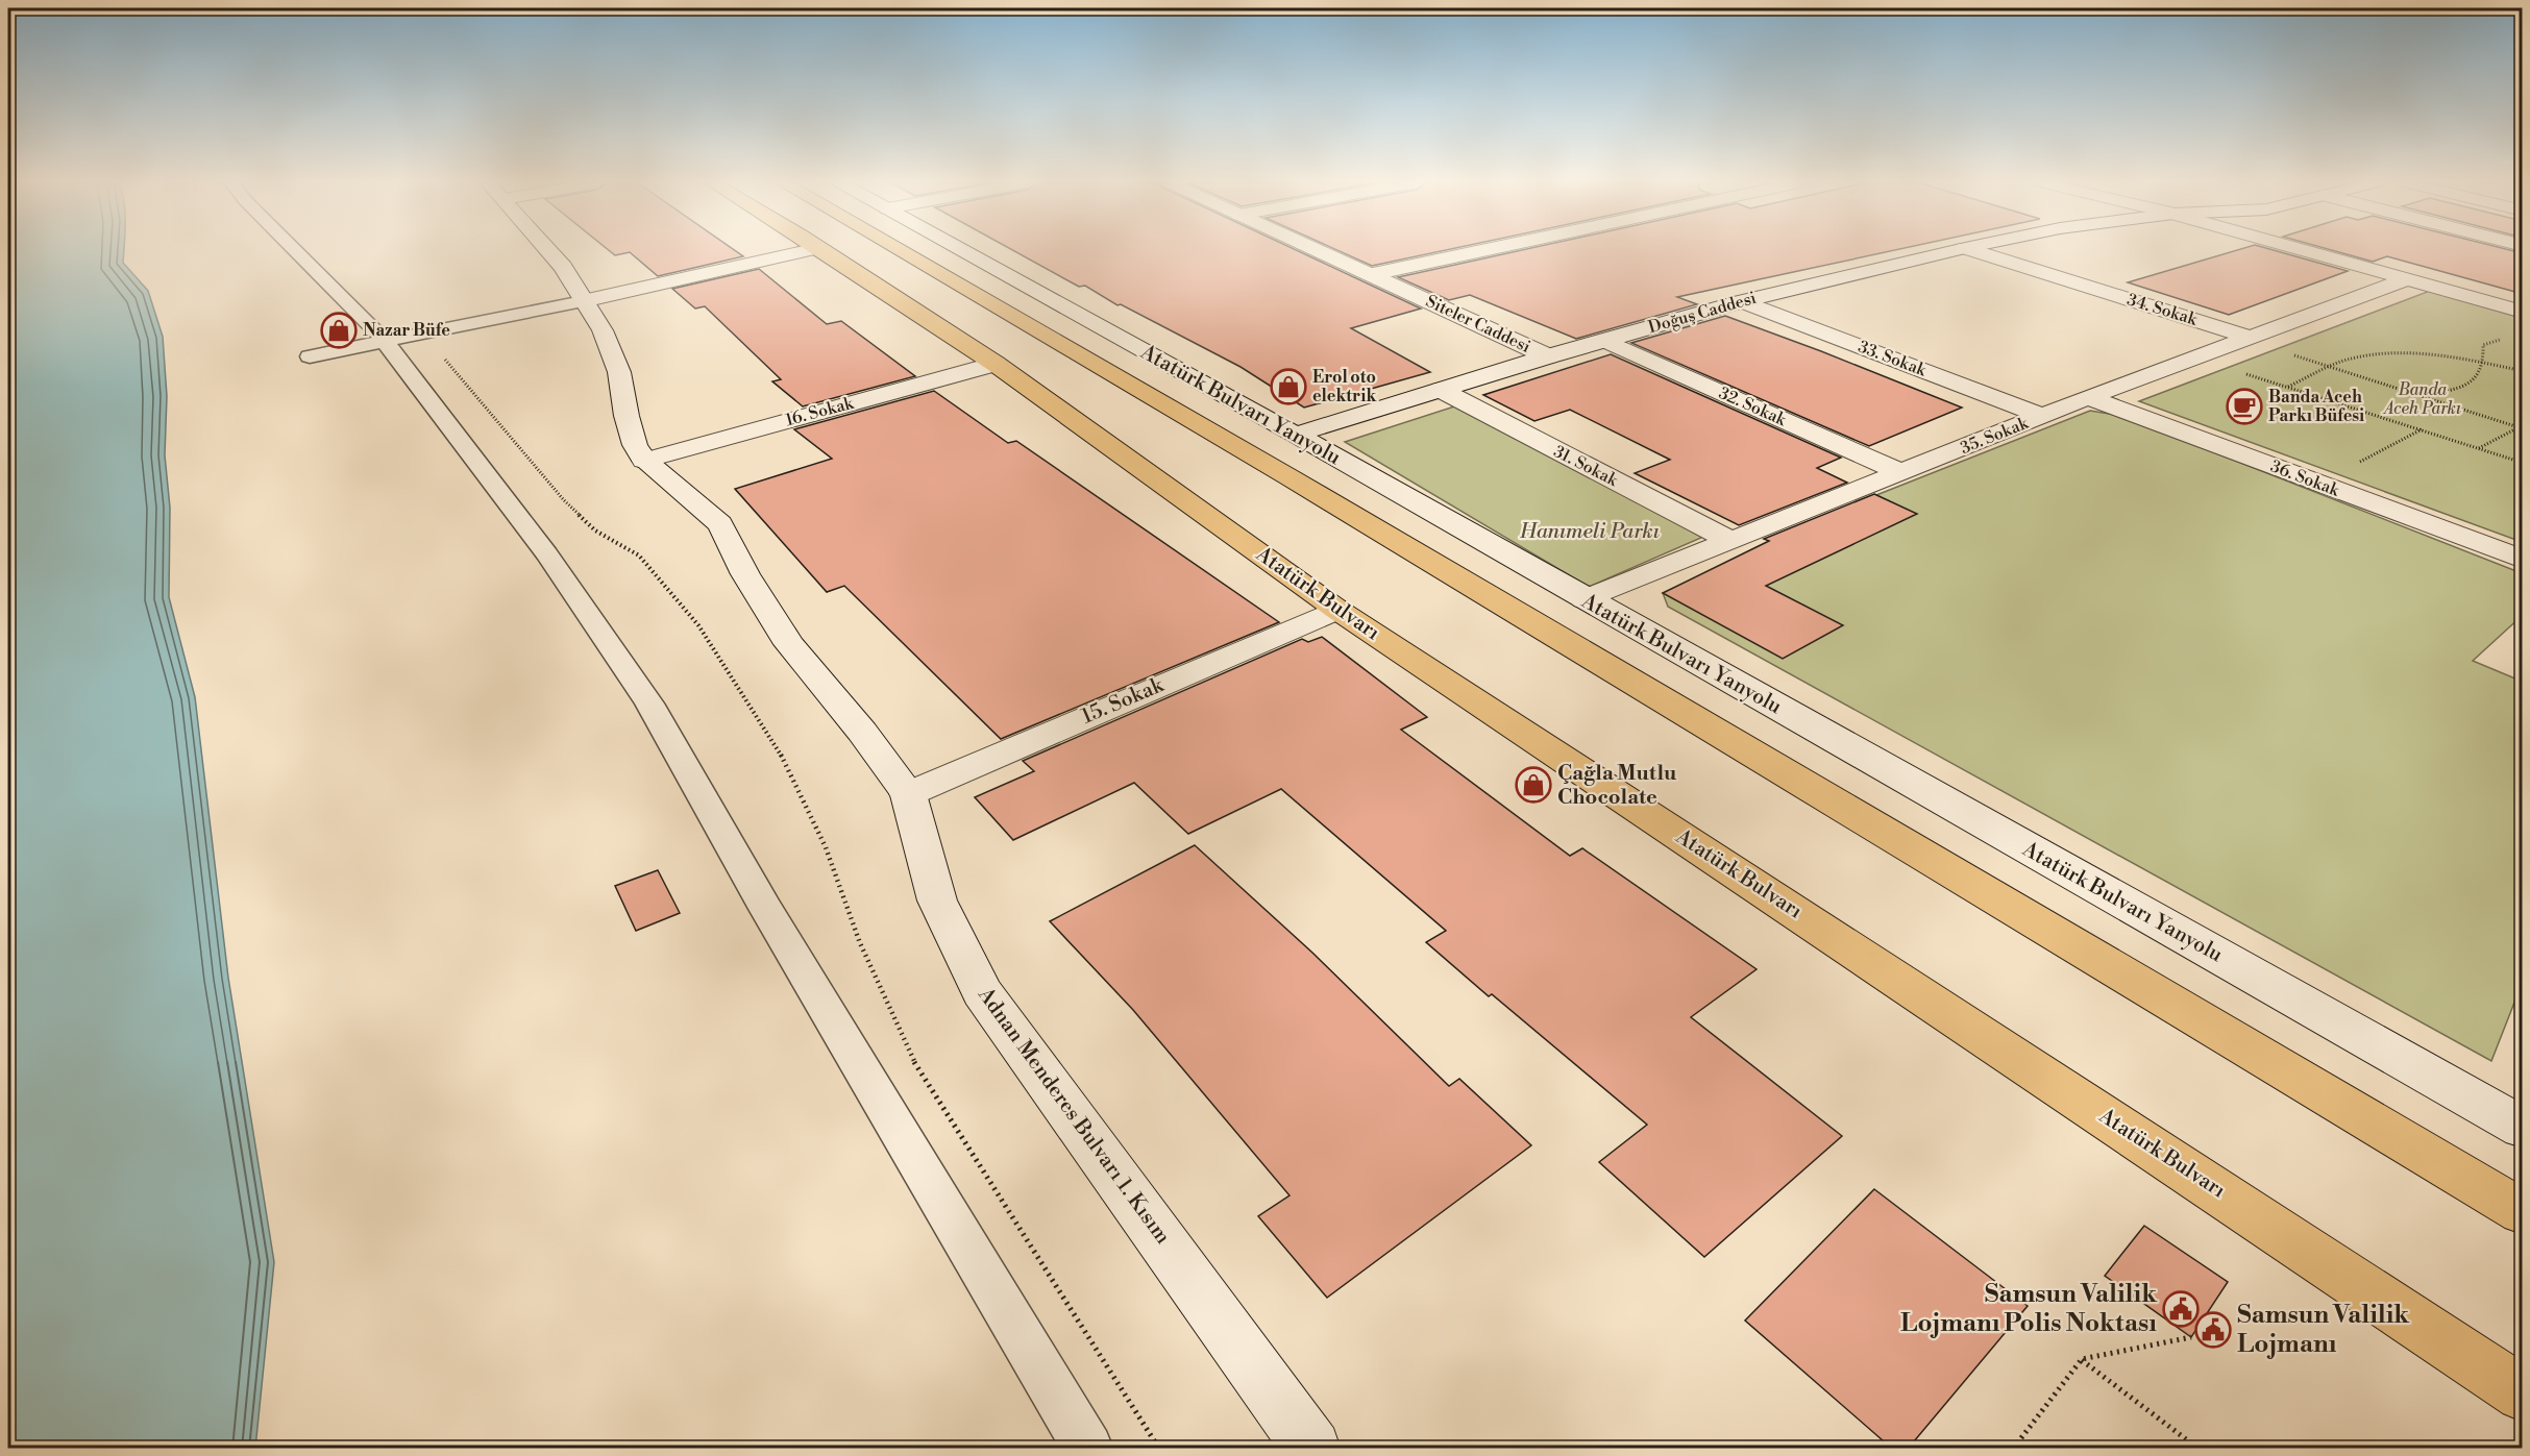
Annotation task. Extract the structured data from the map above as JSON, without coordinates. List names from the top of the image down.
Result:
{
  "streets": {
    "highway": ["Atatürk Bulvarı"],
    "street": [
      "34. Sokak",
      "Doğuş Caddesi",
      "Siteler Caddesi",
      "33. Sokak",
      "Atatürk Bulvarı Yanyolu",
      "32. Sokak",
      "16. Sokak",
      "35. Sokak",
      "31. Sokak",
      "36. Sokak",
      "15. Sokak",
      "Adnan Menderes Bulvarı 1. Kısım"
    ]
  },
  "crossings": [
    ["34. Sokak", "35. Sokak"],
    ["Doğuş Caddesi", "Siteler Caddesi"],
    ["Doğuş Caddesi", "33. Sokak"],
    ["Doğuş Caddesi", "Atatürk Bulvarı Yanyolu"],
    ["Doğuş Caddesi", "32. Sokak"],
    ["Doğuş Caddesi", "31. Sokak"],
    ["33. Sokak", "35. Sokak"],
    ["Atatürk Bulvarı Yanyolu", "35. Sokak"],
    ["32. Sokak", "35. Sokak"],
    ["16. Sokak", "Atatürk Bulvarı"],
    ["16. Sokak", "Adnan Menderes Bulvarı 1. Kısım"],
    ["35. Sokak", "31. Sokak"],
    ["35. Sokak", "36. Sokak"],
    ["Atatürk Bulvarı", "15. Sokak"],
    ["15. Sokak", "Adnan Menderes Bulvarı 1. Kısım"]
  ],
  "parks": ["Banda Aceh Parkı", "Hanımeli Parkı"],
  "places": {
    "shop": ["Nazar Büfe", "Erol oto elektrik", "Çağla Mutlu Chocolate"],
    "cafe": ["Banda Aceh Parkı Büfesi"],
    "public building": ["Samsun Valilik Lojmanı Polis Noktası", "Samsun Valilik Lojmanı"]
  }
}
